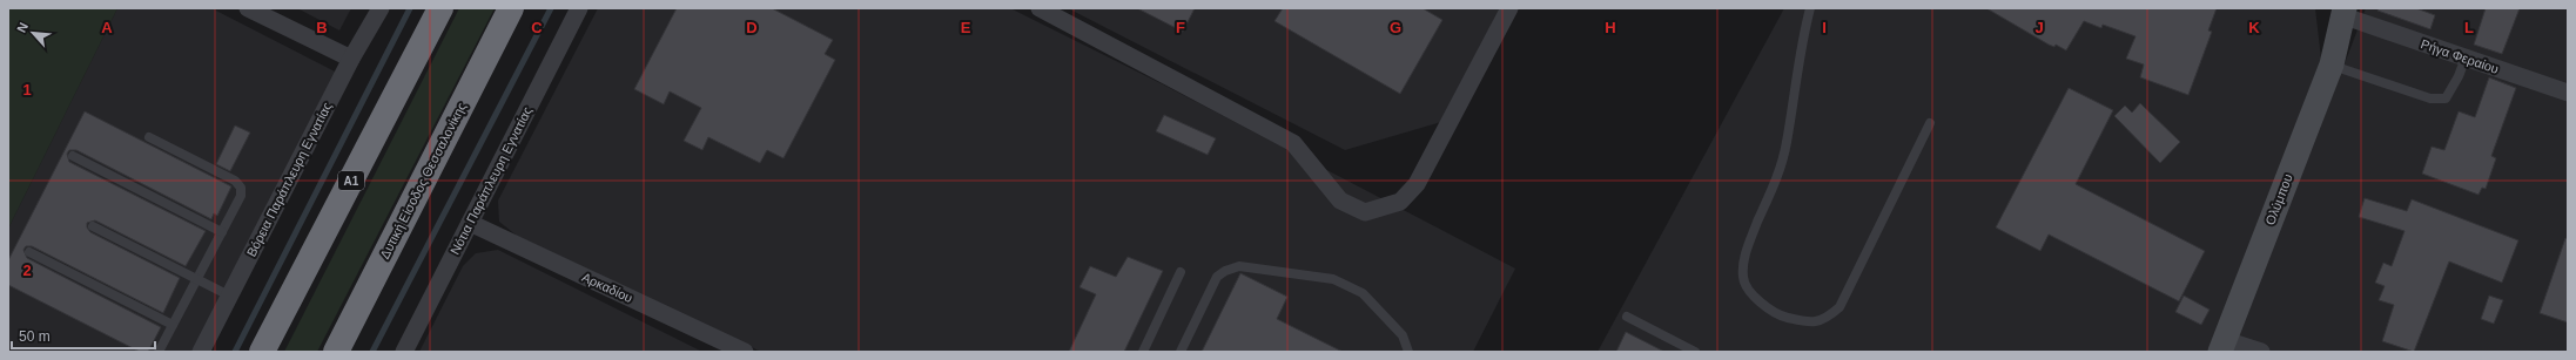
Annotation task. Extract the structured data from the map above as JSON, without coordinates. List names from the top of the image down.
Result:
{
  "streets": {
    "highway": ["Α1", "Δυτική Είσοδος Θεσσαλονίκης"],
    "main road": ["Ολύμπου"],
    "street": [
      "Ρήγα Φεραίου",
      "Βόρεια Παράπλευρη Εγνατίας",
      "Νότια Παράπλευρη Εγνατίας",
      "Αρκαδίου"
    ]
  },
  "crossings": [
    ["Ρήγα Φεραίου", "Ολύμπου"],
    ["Νότια Παράπλευρη Εγνατίας", "Αρκαδίου"]
  ],
  "scale_bar": "50 m",
  "north": "top left",
  "grid": {
    "columns": [
      "A",
      "B",
      "C",
      "D",
      "E",
      "F",
      "G",
      "H",
      "I",
      "J",
      "K",
      "L"
    ],
    "rows": ["1", "2"]
  }
}
